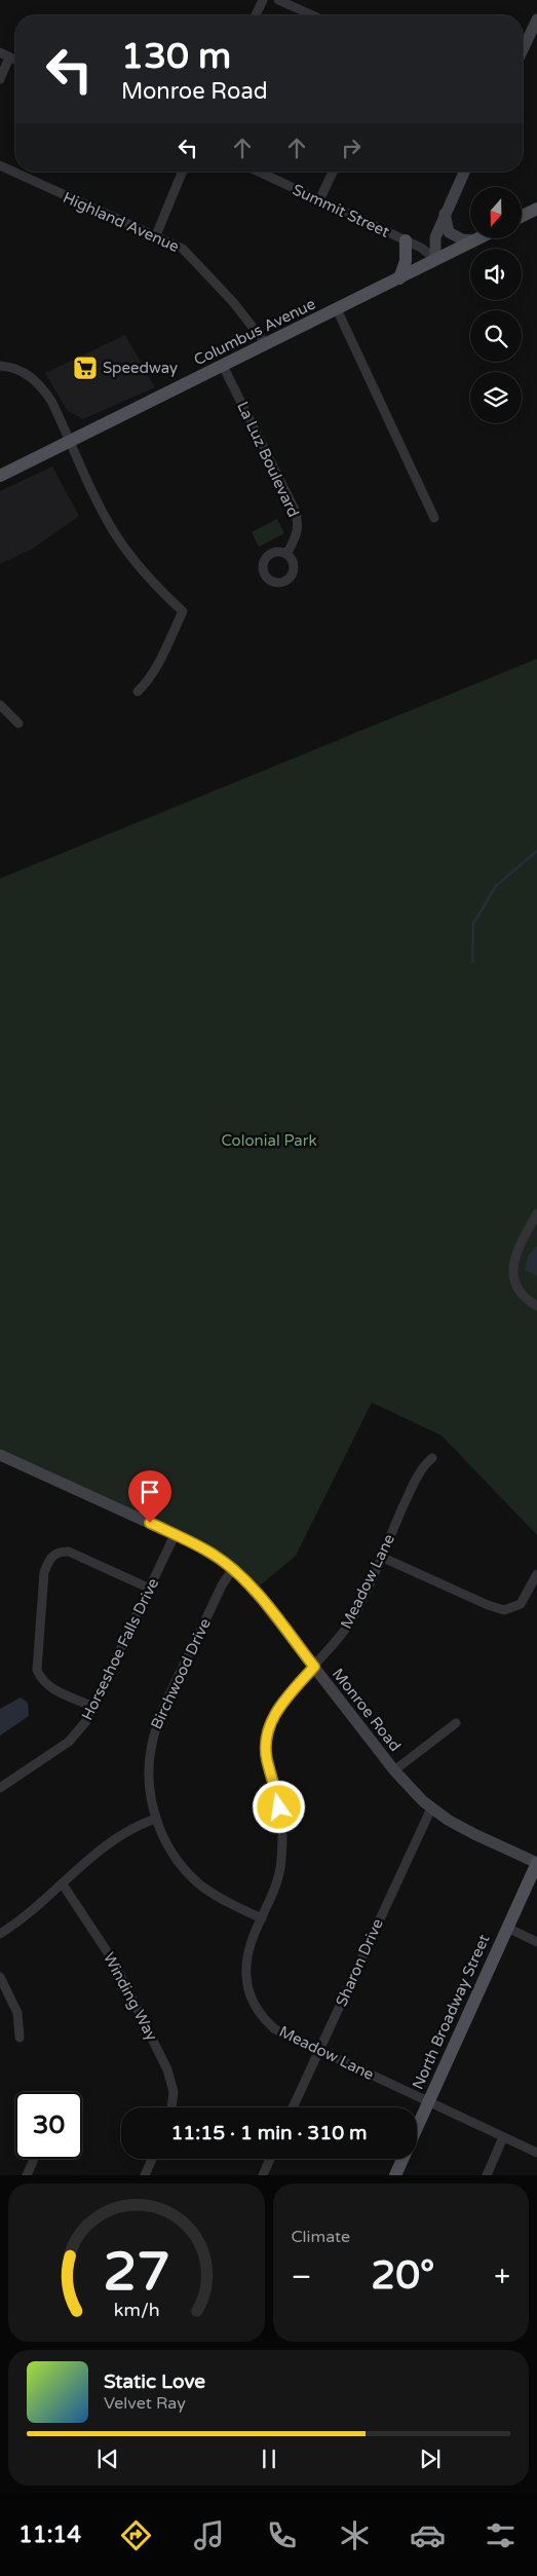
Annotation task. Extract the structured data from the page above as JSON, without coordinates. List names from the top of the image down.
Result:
{
  "streets": {
    "main road": ["Columbus Avenue", "North Broadway Street"],
    "street": [
      "Summit Street",
      "Highland Avenue",
      "La Luz Boulevard",
      "Meadow Lane",
      "Horseshoe Falls Drive",
      "Birchwood Drive",
      "Monroe Road",
      "Sharon Drive",
      "Winding Way"
    ]
  },
  "crossings": [
    ["Summit Street", "Columbus Avenue"],
    ["Highland Avenue", "Columbus Avenue"],
    ["Columbus Avenue", "La Luz Boulevard"],
    ["Meadow Lane", "Birchwood Drive"],
    ["Meadow Lane", "Monroe Road"],
    ["Meadow Lane", "Sharon Drive"],
    ["Meadow Lane", "North Broadway Street"],
    ["Horseshoe Falls Drive", "Monroe Road"],
    ["Birchwood Drive", "Monroe Road"],
    ["Monroe Road", "Sharon Drive"],
    ["Monroe Road", "North Broadway Street"]
  ],
  "parks": ["Colonial Park"],
  "places": {
    "supermarket": ["Speedway"]
  },
  "north": "bottom",
  "page": {
    "turn": ["130 m", "Monroe Road"],
    "limit": "30",
    "trip": "11:15 · 1 min · 310 m",
    "tile": "Climate",
    "heat": ["−", "20°", "+"],
    "song": ["Static Love", "Velvet Ray"],
    "tabs": "11:14",
    "gauge": ["27", "km/h"]
  }
}
